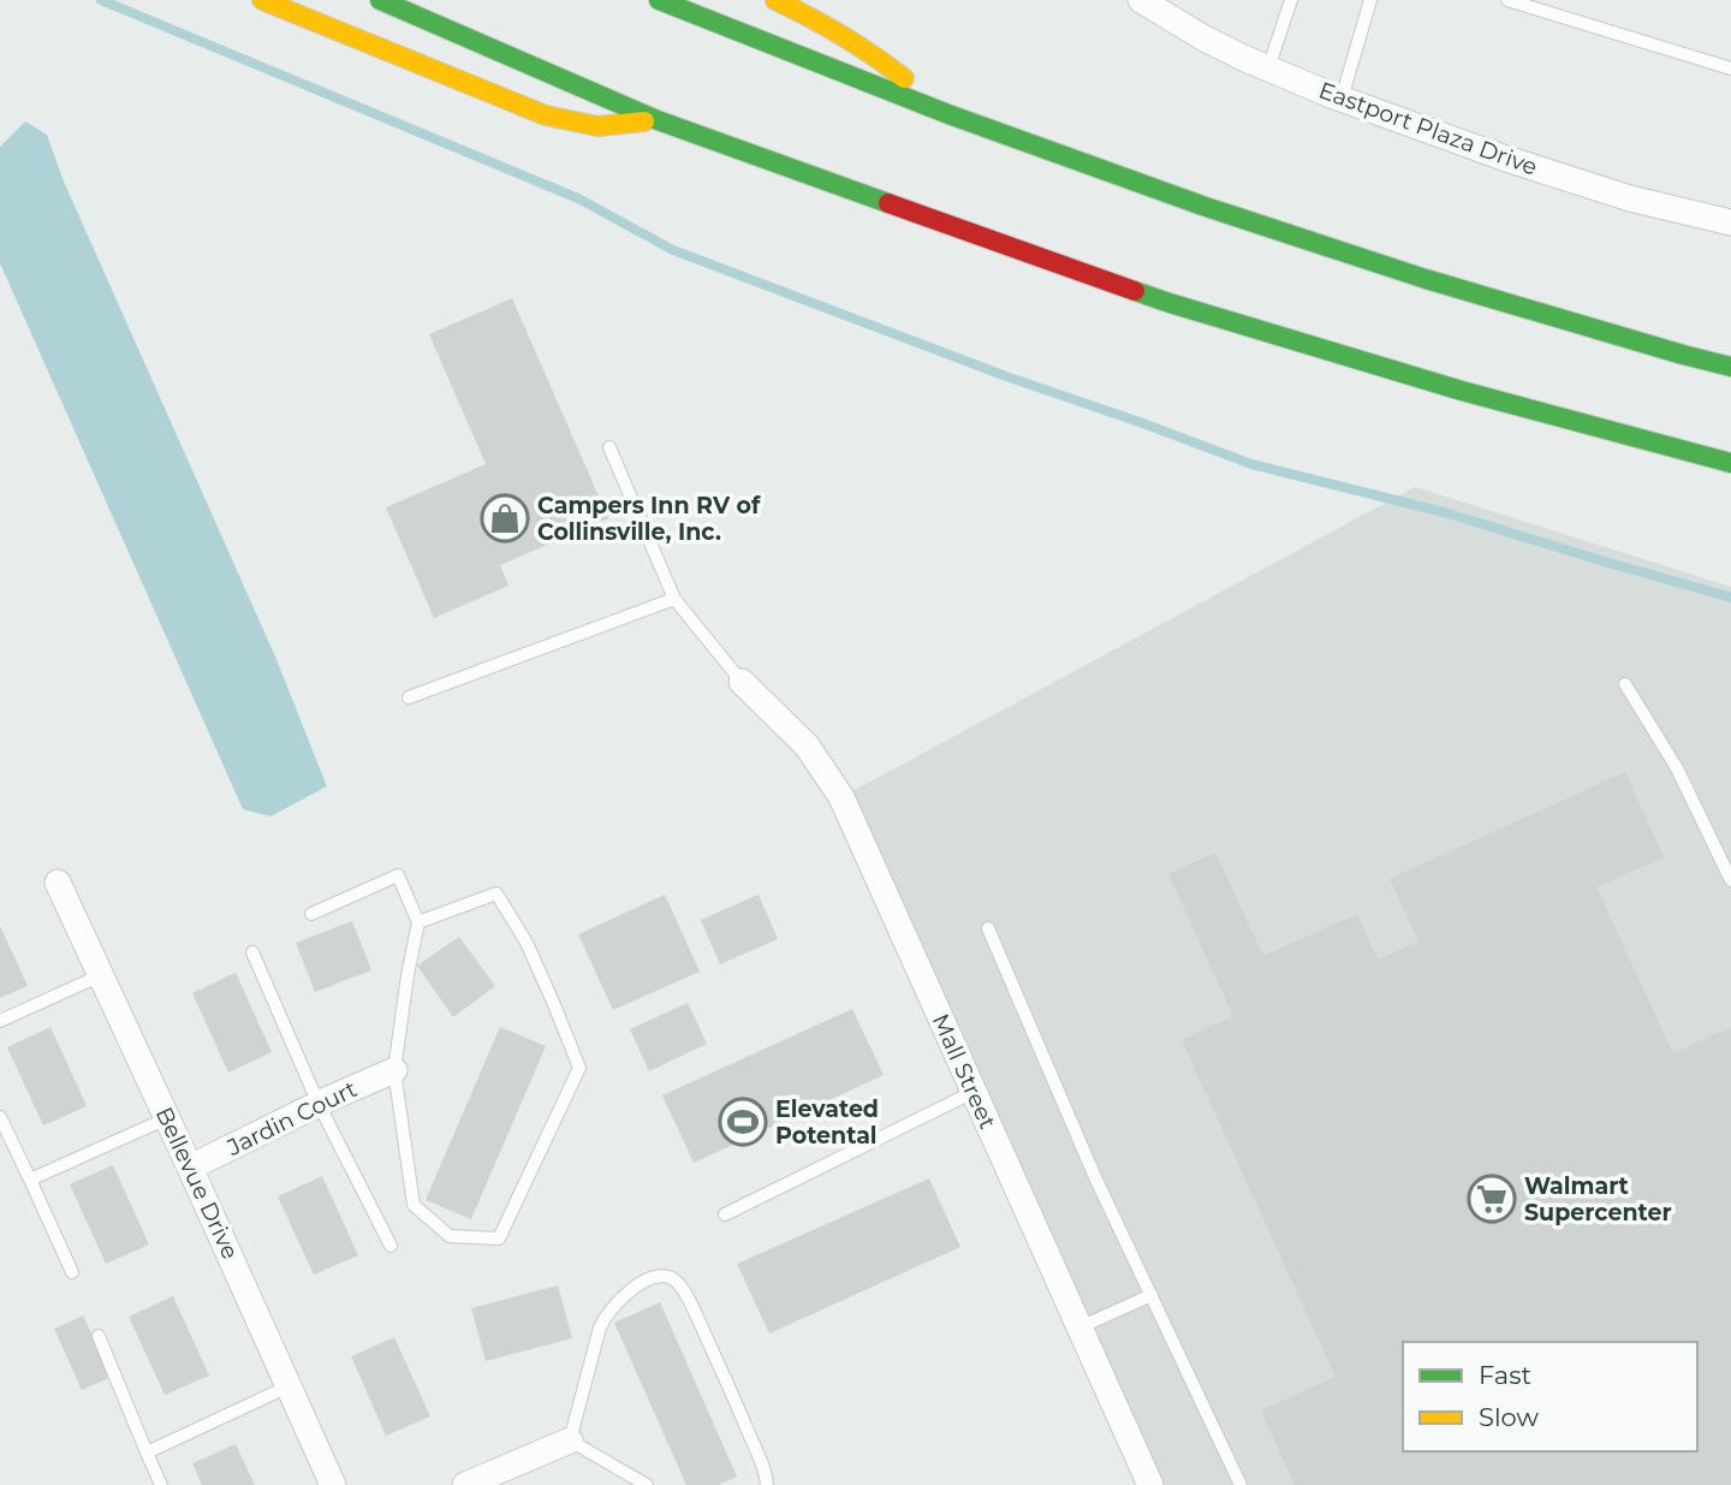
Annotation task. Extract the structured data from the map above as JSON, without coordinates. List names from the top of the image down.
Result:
{
  "streets": {
    "street": [
      "Eastport Plaza Drive",
      "Mall Street",
      "Jardin Court",
      "Bellevue Drive"
    ]
  },
  "crossings": [
    ["Jardin Court", "Bellevue Drive"]
  ],
  "places": {
    "shop": ["Campers Inn RV of Collinsville, Inc."],
    "sports": ["Elevated Potental"],
    "supermarket": ["Walmart Supercenter"]
  },
  "legend": ["Fast", "Slow"]
}
